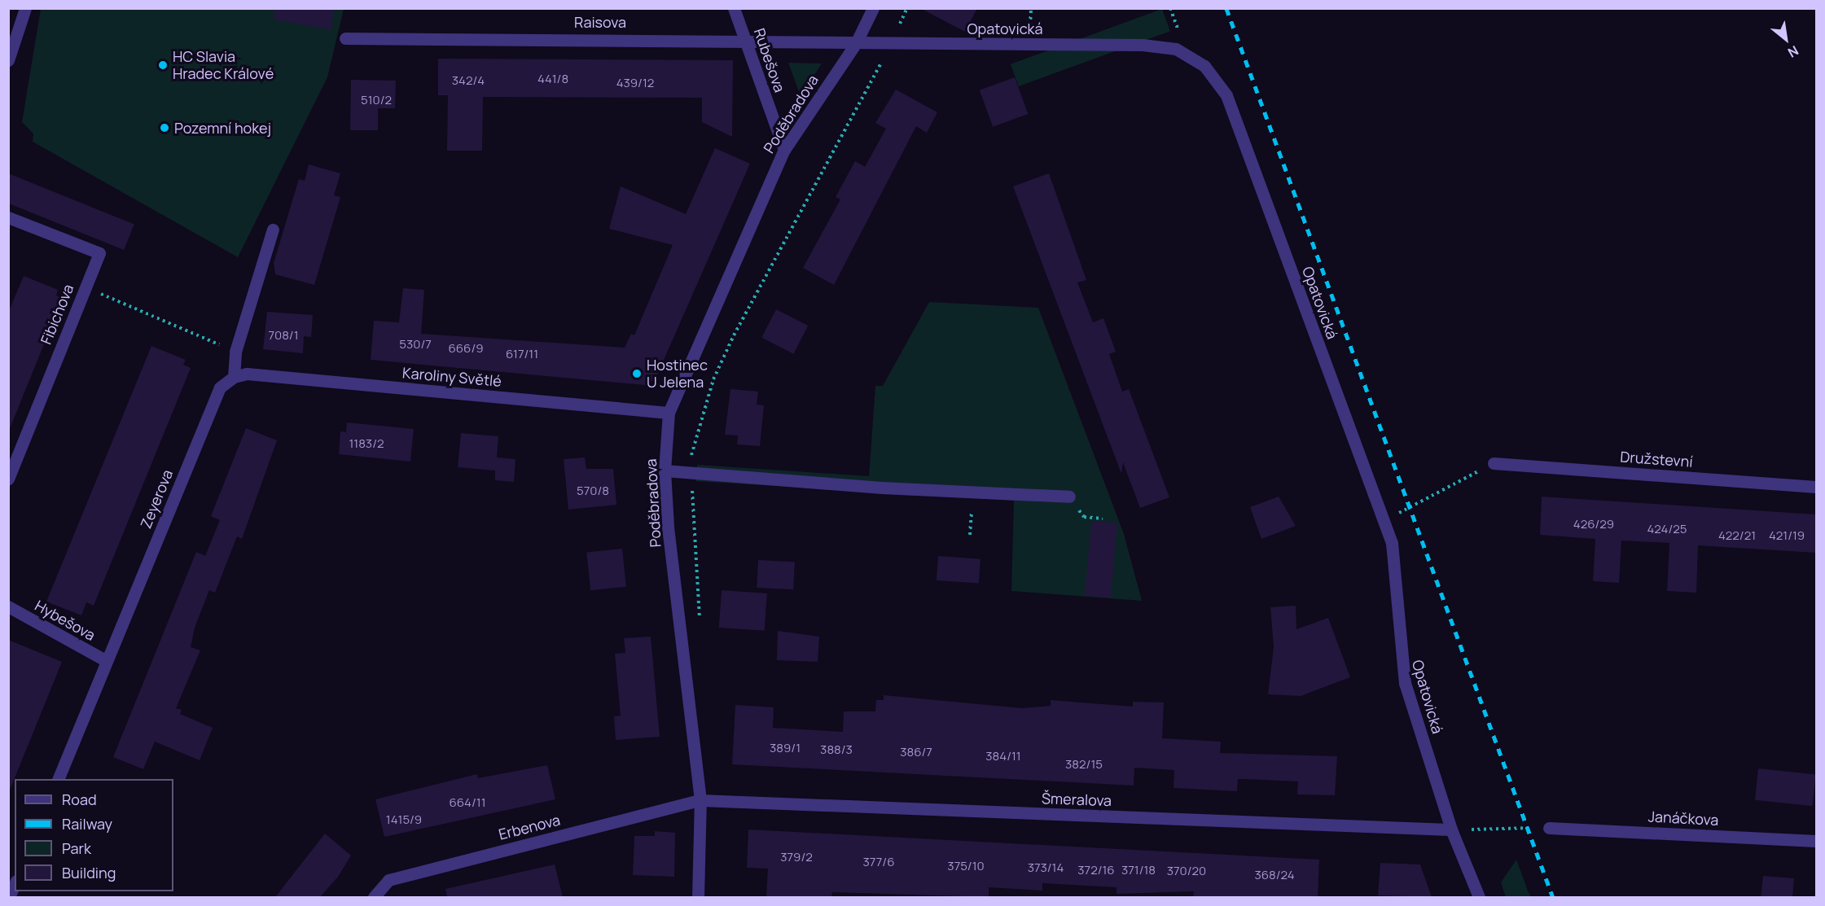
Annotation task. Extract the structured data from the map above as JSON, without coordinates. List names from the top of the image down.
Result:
{
  "streets": {
    "street": [
      "Raisova",
      "Opatovická",
      "Rubešova",
      "Poděbradova",
      "Fibichova",
      "Karoliny Světlé",
      "Družstevní",
      "Zeyerova",
      "Hybešova",
      "Šmeralova",
      "Janáčkova",
      "Erbenova"
    ]
  },
  "crossings": [
    ["Raisova", "Opatovická"],
    ["Raisova", "Rubešova"],
    ["Raisova", "Poděbradova"],
    ["Opatovická", "Poděbradova"],
    ["Opatovická", "Šmeralova"],
    ["Rubešova", "Poděbradova"],
    ["Poděbradova", "Karoliny Světlé"],
    ["Poděbradova", "Šmeralova"],
    ["Poděbradova", "Erbenova"],
    ["Karoliny Světlé", "Zeyerova"],
    ["Zeyerova", "Hybešova"],
    ["Šmeralova", "Erbenova"]
  ],
  "places": ["HC Slavia Hradec Králové", "Pozemní hokej", "Hostinec U Jelena"],
  "house_numbers": [
    "441/8",
    "342/4",
    "439/12",
    "510/2",
    "708/1",
    "530/7",
    "666/9",
    "617/11",
    "1183/2",
    "570/8",
    "426/29",
    "424/25",
    "422/21",
    "421/19",
    "389/1",
    "388/3",
    "386/7",
    "384/11",
    "382/15",
    "664/11",
    "1415/9",
    "379/2",
    "377/6",
    "375/10",
    "373/14",
    "372/16",
    "371/18",
    "370/20",
    "368/24"
  ],
  "legend": [
    "Road",
    "Railway",
    "Park",
    "Building"
  ],
  "north": "bottom right"
}
